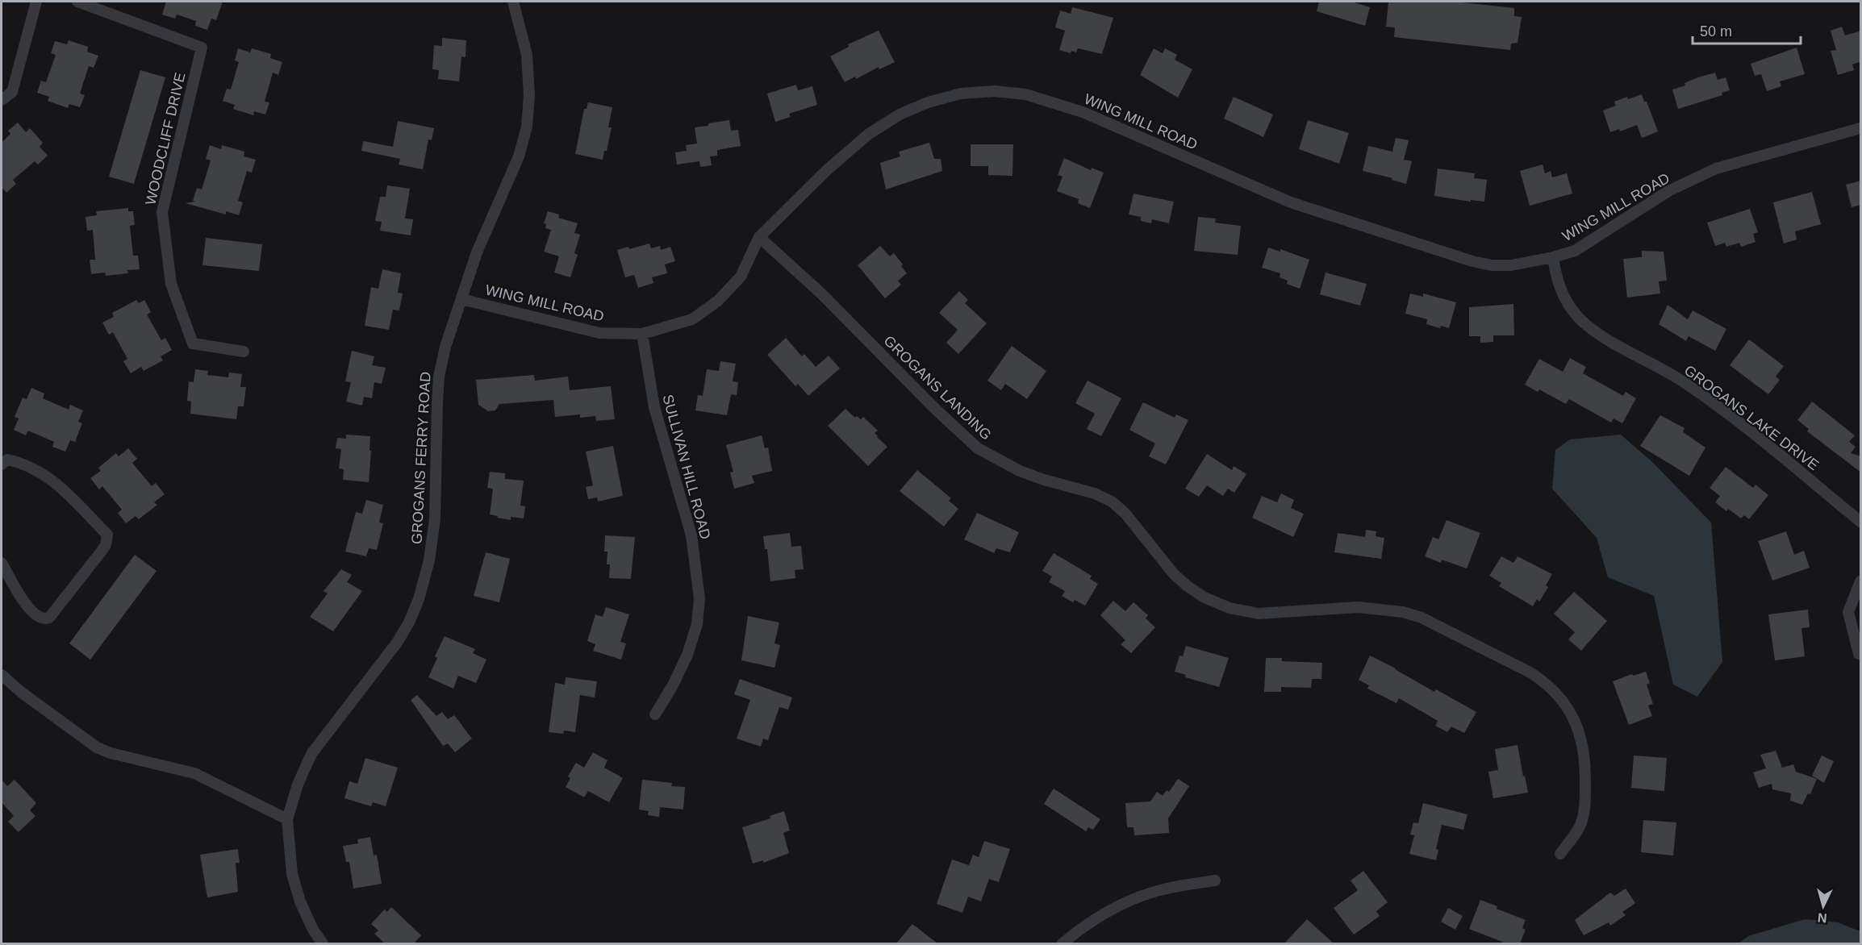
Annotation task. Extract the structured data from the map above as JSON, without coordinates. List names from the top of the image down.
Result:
{
  "streets": {
    "street": [
      "WING MILL ROAD",
      "WOODCLIFF DRIVE",
      "GROGANS LANDING",
      "GROGANS LAKE DRIVE",
      "GROGANS FERRY ROAD",
      "SULLIVAN HILL ROAD"
    ]
  },
  "crossings": [
    ["WING MILL ROAD", "GROGANS LANDING"],
    ["WING MILL ROAD", "GROGANS LAKE DRIVE"],
    ["WING MILL ROAD", "GROGANS FERRY ROAD"],
    ["WING MILL ROAD", "SULLIVAN HILL ROAD"]
  ],
  "scale_bar": "50 m",
  "north": "bottom"
}
